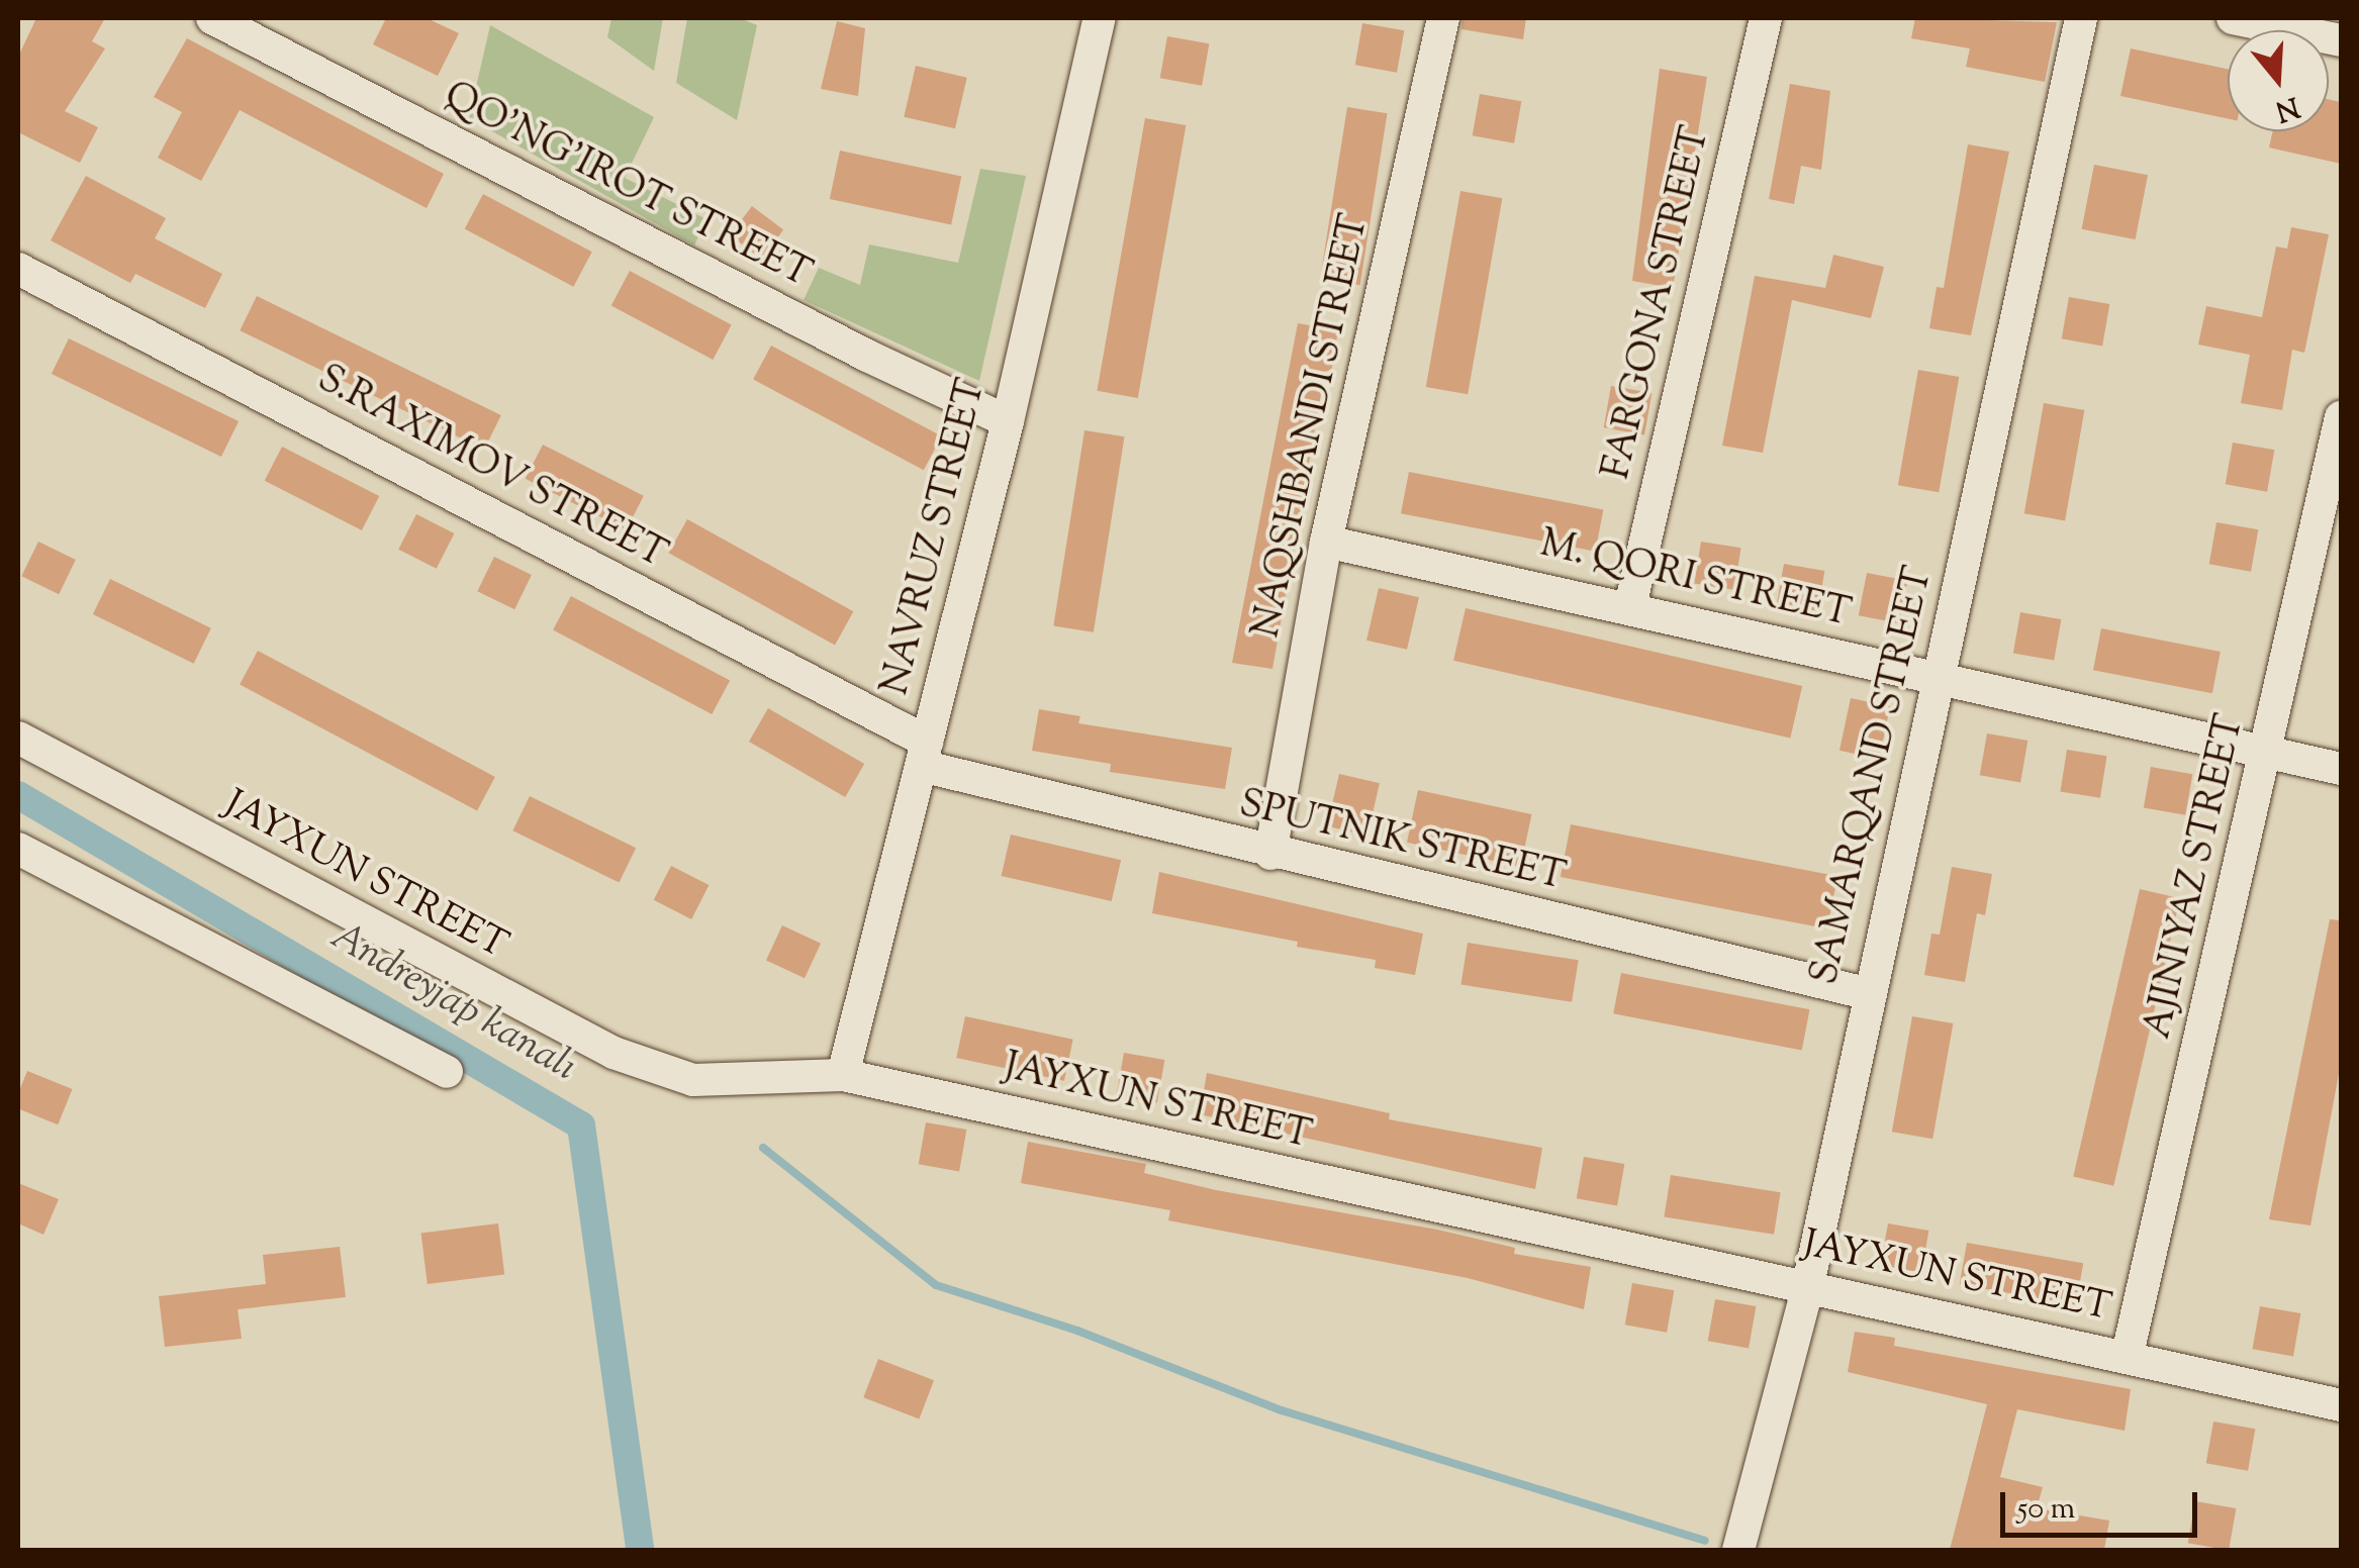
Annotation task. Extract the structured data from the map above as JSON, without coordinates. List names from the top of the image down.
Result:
{
  "streets": {
    "street": [
      "QO'NG'IROT STREET",
      "FARGONA STREET",
      "NAQSHBANDI STREET",
      "S.RAXIMOV STREET",
      "NAVRUZ STREET",
      "M. QORI STREET",
      "SAMARQAND STREET",
      "SPUTNIK STREET",
      "JAYXUN STREET",
      "AJINIYAZ STREET"
    ]
  },
  "crossings": [
    ["QO'NG'IROT STREET", "NAVRUZ STREET"],
    ["FARGONA STREET", "M. QORI STREET"],
    ["NAQSHBANDI STREET", "M. QORI STREET"],
    ["NAQSHBANDI STREET", "SPUTNIK STREET"],
    ["S.RAXIMOV STREET", "NAVRUZ STREET"],
    ["S.RAXIMOV STREET", "SPUTNIK STREET"],
    ["NAVRUZ STREET", "SPUTNIK STREET"],
    ["NAVRUZ STREET", "JAYXUN STREET"],
    ["M. QORI STREET", "SAMARQAND STREET"],
    ["M. QORI STREET", "AJINIYAZ STREET"],
    ["SAMARQAND STREET", "SPUTNIK STREET"],
    ["SAMARQAND STREET", "JAYXUN STREET"],
    ["JAYXUN STREET", "AJINIYAZ STREET"]
  ],
  "water": ["Andreyjap kanalı"],
  "scale_bar": "50 m",
  "north": "bottom"
}
